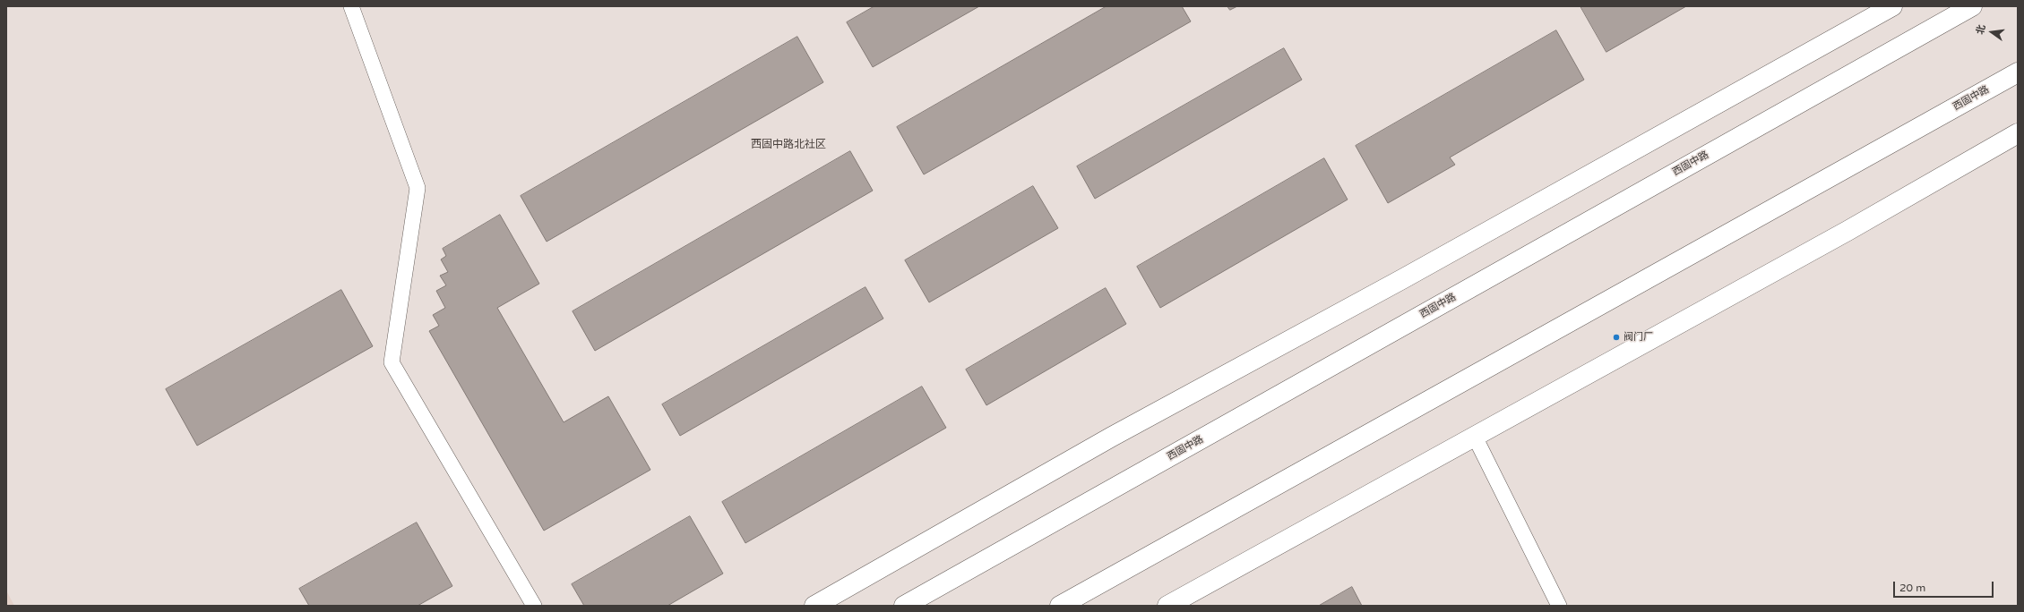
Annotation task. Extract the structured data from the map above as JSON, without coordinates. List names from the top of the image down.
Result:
{
  "streets": {
    "main road": ["西固中路"]
  },
  "districts": ["西固中路北社区"],
  "places": ["阀门厂"],
  "scale_bar": "20 m",
  "north": "left"
}
